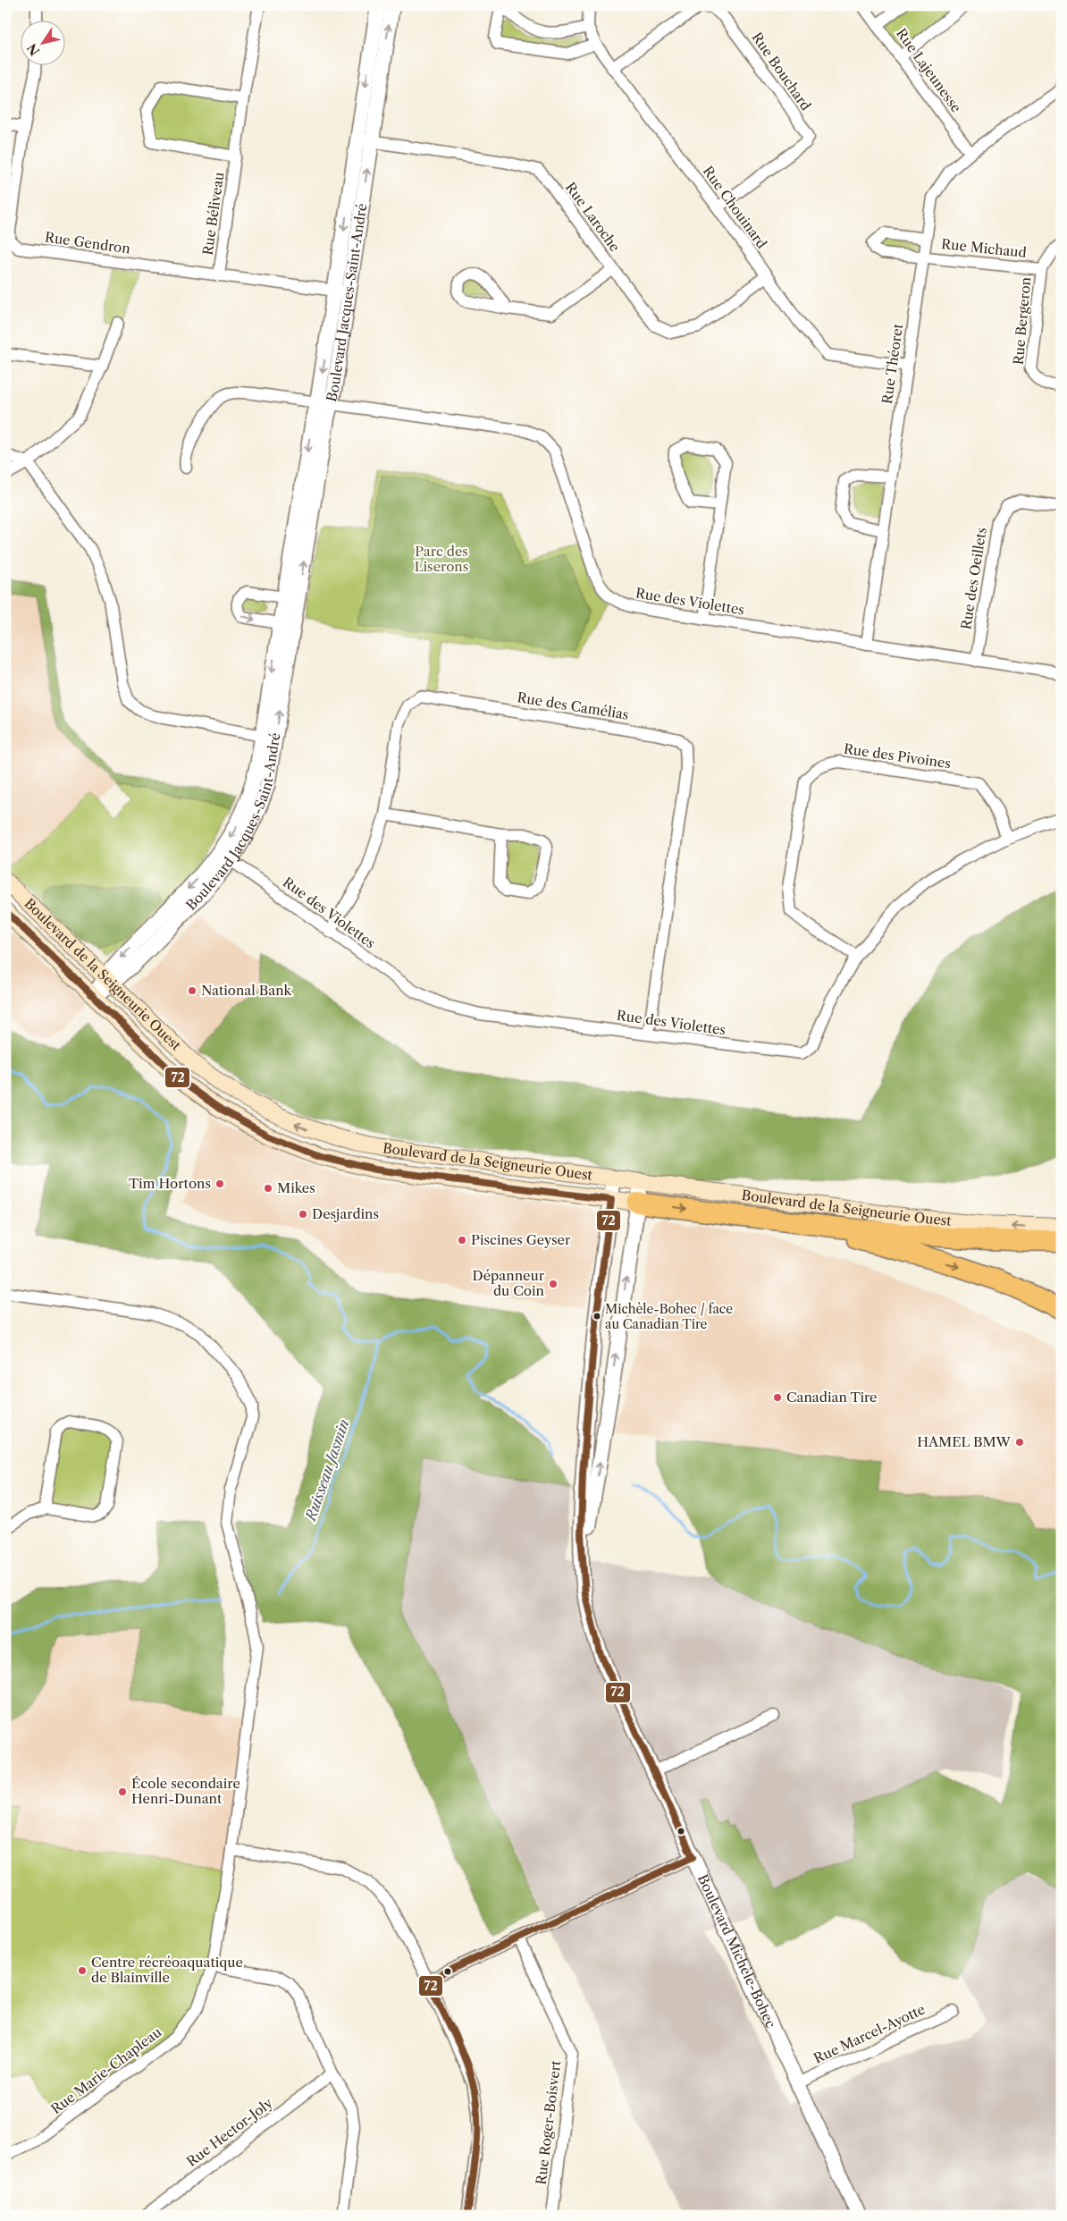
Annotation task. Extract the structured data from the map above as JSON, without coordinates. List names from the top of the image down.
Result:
{
  "streets": {
    "main road": ["Boulevard de la Seigneurie Ouest"],
    "street": [
      "Rue Lajeunesse",
      "Rue Bouchard",
      "Rue Chouinard",
      "Rue Béliveau",
      "Rue Laroche",
      "Rue Gendron",
      "Rue Michaud",
      "Boulevard Jacques-Saint-André",
      "Rue Bergeron",
      "Rue Théoret",
      "Rue des Oeillets",
      "Rue des Violettes",
      "Rue des Camélias",
      "Rue des Pivoines",
      "Boulevard Michèle-Bohec",
      "Rue Marcel-Ayotte",
      "Rue Marie-Chapleau",
      "Rue Roger-Boisvert",
      "Rue Hector-Joly"
    ]
  },
  "crossings": [
    ["Rue Lajeunesse", "Rue Théoret"],
    ["Rue Bouchard", "Rue Chouinard"],
    ["Rue Chouinard", "Rue Laroche"],
    ["Rue Chouinard", "Rue Théoret"],
    ["Rue Béliveau", "Rue Gendron"],
    ["Rue Laroche", "Boulevard Jacques-Saint-André"],
    ["Rue Gendron", "Boulevard Jacques-Saint-André"],
    ["Rue Michaud", "Rue Bergeron"],
    ["Rue Michaud", "Rue Théoret"],
    ["Boulevard Jacques-Saint-André", "Rue des Violettes"],
    ["Boulevard Jacques-Saint-André", "Boulevard de la Seigneurie Ouest"],
    ["Rue Théoret", "Rue des Violettes"],
    ["Rue des Oeillets", "Rue des Violettes"],
    ["Rue des Violettes", "Rue des Camélias"],
    ["Rue des Violettes", "Rue des Pivoines"],
    ["Boulevard de la Seigneurie Ouest", "Boulevard Michèle-Bohec"],
    ["Boulevard Michèle-Bohec", "Rue Marcel-Ayotte"]
  ],
  "water": ["Ruisseau Jasmin"],
  "parks": ["Parc des Liserons"],
  "places": [
    "National Bank",
    "Tim Hortons",
    "Mikes",
    "Desjardins",
    "Piscines Geyser",
    "Dépanneur du Coin",
    "Michèle-Bohec / face au Canadian Tire",
    "Canadian Tire",
    "HAMEL BMW",
    "École secondaire Henri-Dunant",
    "Centre récréoaquatique de Blainville"
  ],
  "lines": ["transit line 72"],
  "north": "bottom left"
}
